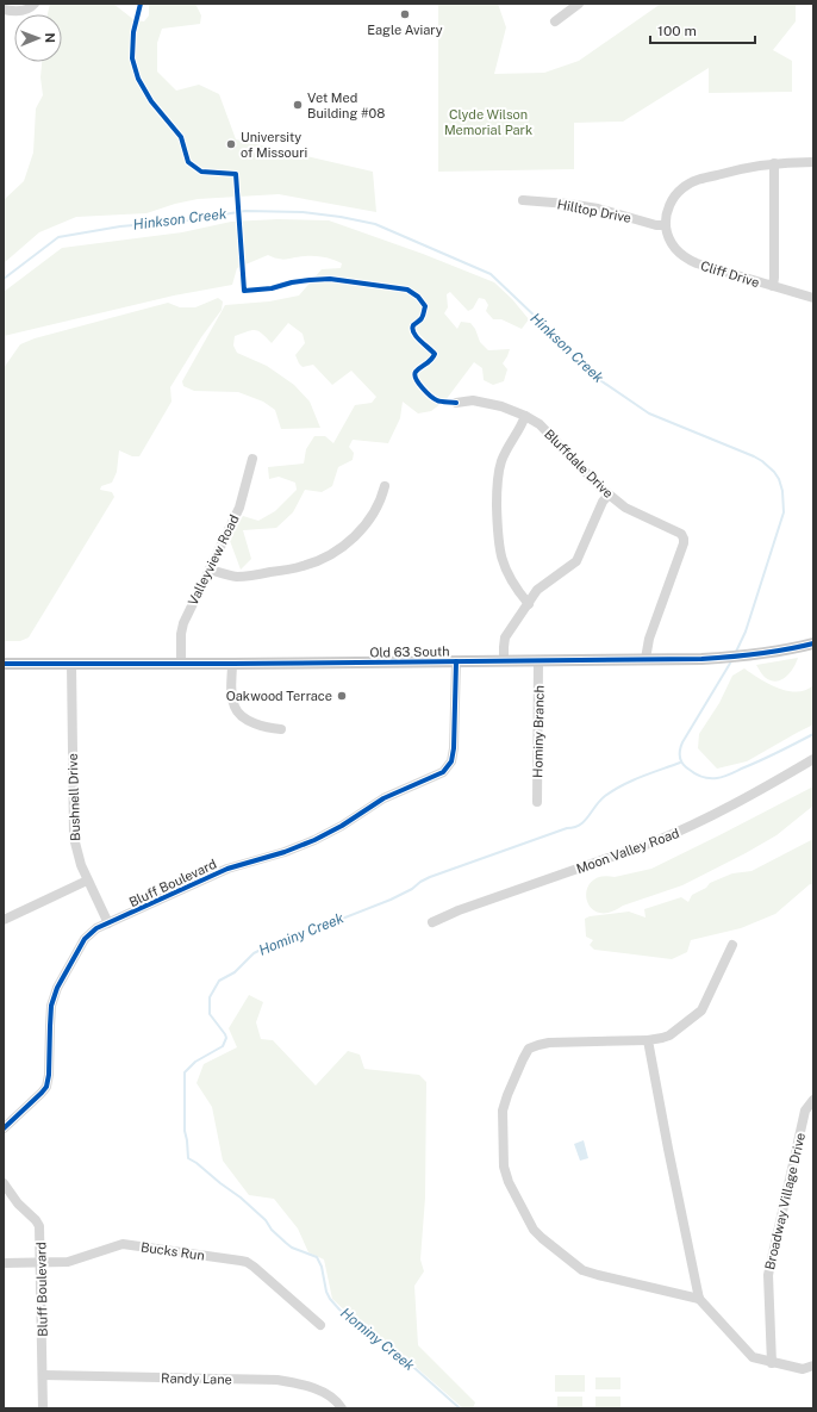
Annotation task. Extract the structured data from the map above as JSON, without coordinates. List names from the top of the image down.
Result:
{
  "streets": {
    "main road": ["Old 63 South"],
    "street": [
      "Hilltop Drive",
      "Cliff Drive",
      "Bluffdale Drive",
      "Valleyview Road",
      "Hominy Branch",
      "Bushnell Drive",
      "Moon Valley Road",
      "Bluff Boulevard",
      "Broadway Village Drive",
      "Bucks Run",
      "Randy Lane"
    ]
  },
  "crossings": [
    ["Hilltop Drive", "Cliff Drive"],
    ["Bluffdale Drive", "Old 63 South"],
    ["Valleyview Road", "Old 63 South"],
    ["Old 63 South", "Hominy Branch"],
    ["Old 63 South", "Bushnell Drive"],
    ["Old 63 South", "Bluff Boulevard"],
    ["Bushnell Drive", "Bluff Boulevard"],
    ["Bluff Boulevard", "Bucks Run"],
    ["Bluff Boulevard", "Randy Lane"]
  ],
  "water": ["Hinkson Creek", "Hominy Creek"],
  "parks": ["Clyde Wilson Memorial Park"],
  "places": [
    "Eagle Aviary",
    "Vet Med Building #08",
    "University of Missouri",
    "Oakwood Terrace"
  ],
  "scale_bar": "100 m",
  "north": "right"
}
